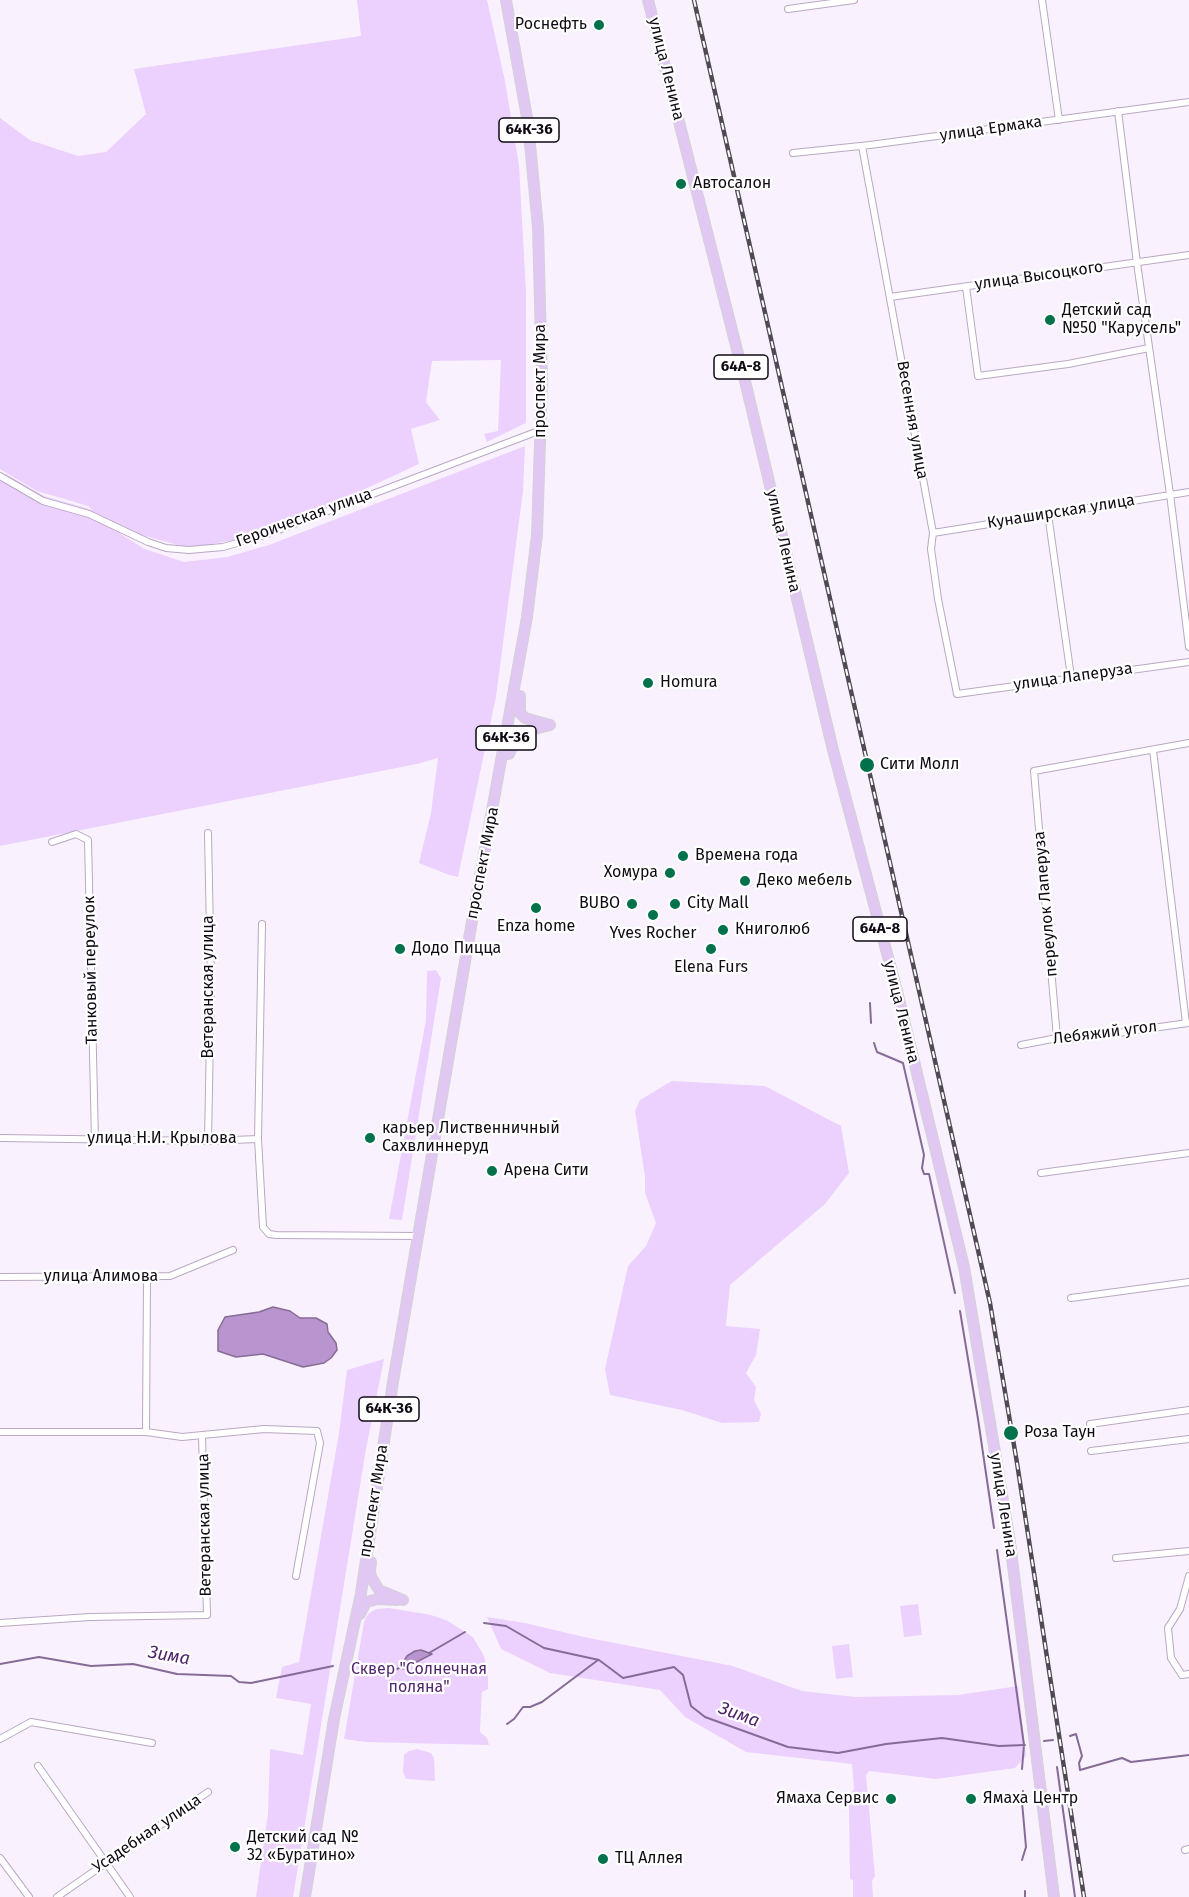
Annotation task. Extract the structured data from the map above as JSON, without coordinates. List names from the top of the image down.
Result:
{
  "streets": {
    "main road": [
      "улица Ленина",
      "64К-36",
      "64А-8",
      "проспект Мира"
    ],
    "street": [
      "улица Ермака",
      "улица Высоцкого",
      "Весенняя улица",
      "Кунаширская улица",
      "Героическая улица",
      "улица Лаперуза",
      "переулок Лаперуза",
      "Танковый переулок",
      "Ветеранская улица",
      "Лебяжий угол",
      "улица Н.И. Крылова",
      "улица Алимова",
      "Усадебная улица"
    ]
  },
  "crossings": [
    ["улица Ермака", "Весенняя улица"],
    ["улица Высоцкого", "Весенняя улица"],
    ["проспект Мира", "Героическая улица"],
    ["проспект Мира", "улица Н.И. Крылова"],
    ["Весенняя улица", "Кунаширская улица"],
    ["Весенняя улица", "улица Лаперуза"],
    ["переулок Лаперуза", "Лебяжий угол"],
    ["Танковый переулок", "улица Н.И. Крылова"],
    ["Ветеранская улица", "улица Н.И. Крылова"]
  ],
  "water": ["Зима"],
  "parks": ["Сквер \"Солнечная поляна\""],
  "places": [
    "Роснефть",
    "Автосалон",
    "Детский сад №50 \"Карусель\"",
    "Homura",
    "Сити Молл",
    "Времена года",
    "Хомура",
    "Деко мебель",
    "BUBO",
    "City Mall",
    "Enza home",
    "Yves Rocher",
    "Книголюб",
    "Додо Пицца",
    "Elena Furs",
    "карьер Лиственничный Сахвлиннеруд",
    "Арена Сити",
    "Роза Таун",
    "Ямаха Сервис",
    "Ямаха Центр",
    "Детский сад № 32 «Буратино»",
    "ТЦ Аллея"
  ]
}
